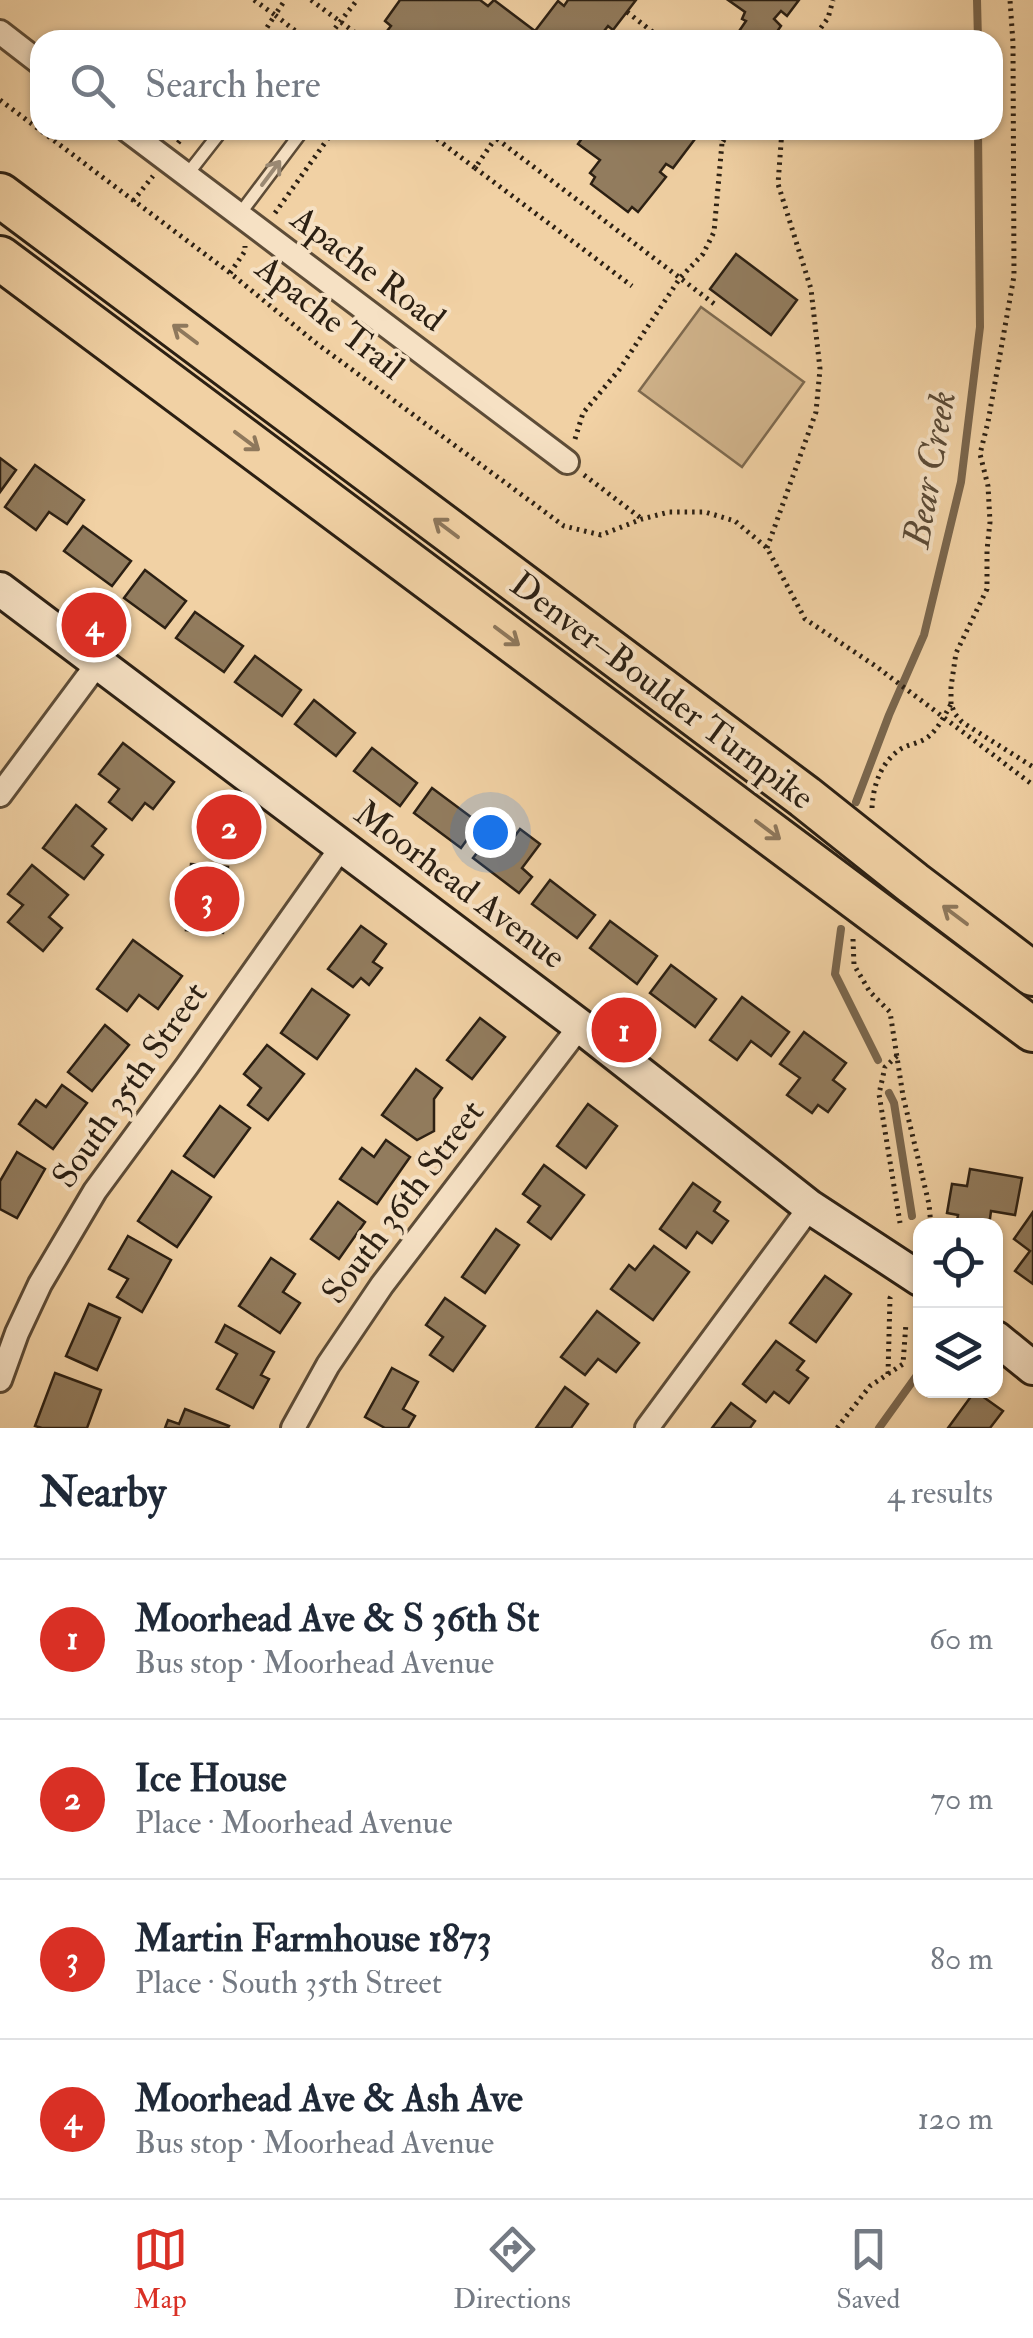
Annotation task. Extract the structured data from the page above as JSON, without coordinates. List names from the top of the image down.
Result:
{
  "streets": {
    "highway": ["Denver–Boulder Turnpike"],
    "street": [
      "Apache Road",
      "Moorhead Avenue",
      "South 35th Street",
      "South 36th Street"
    ],
    "path": ["Apache Trail"]
  },
  "crossings": [
    ["Moorhead Avenue", "South 35th Street"],
    ["Moorhead Avenue", "South 36th Street"]
  ],
  "water": ["Bear Creek"],
  "page": {
    "search": "Search here",
    "pins": [
      "4",
      "2",
      "3",
      "1"
    ],
    "heading": ["Nearby", "4 results"],
    "list": [
      {
        "mark": "1",
        "name": "Moorhead Ave & S 36th St",
        "note": "Bus stop · Moorhead Avenue",
        "value": "60 m"
      },
      {
        "mark": "2",
        "name": "Ice House",
        "note": "Place · Moorhead Avenue",
        "value": "70 m"
      },
      {
        "mark": "3",
        "name": "Martin Farmhouse 1873",
        "note": "Place · South 35th Street",
        "value": "80 m"
      },
      {
        "mark": "4",
        "name": "Moorhead Ave & Ash Ave",
        "note": "Bus stop · Moorhead Avenue",
        "value": "120 m"
      }
    ],
    "nav": ["Map", "Directions", "Saved"]
  }
}
